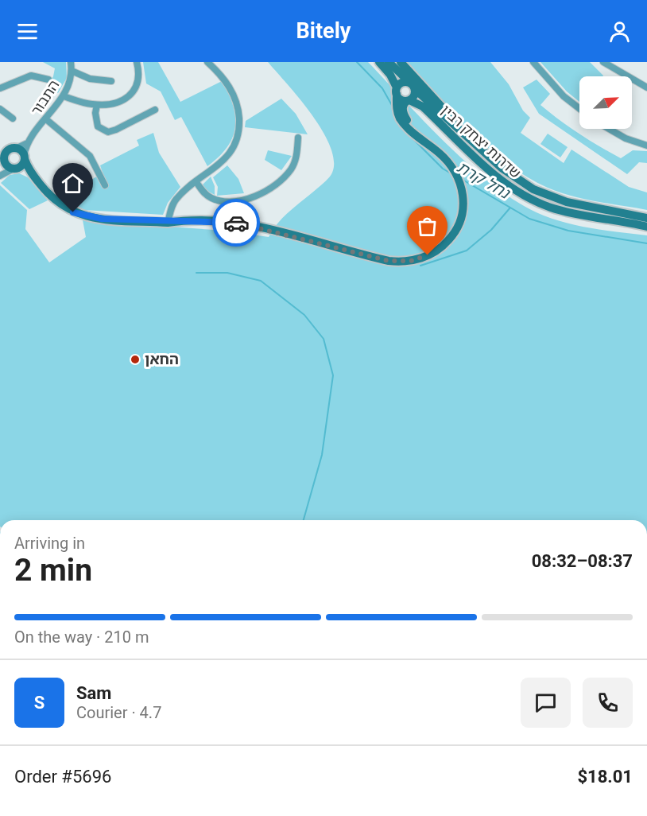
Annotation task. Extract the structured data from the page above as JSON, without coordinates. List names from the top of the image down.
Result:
{
  "streets": {
    "street": ["התבור", "שדרות יצחק רבין"]
  },
  "water": ["נחל קרת"],
  "places": ["החאן"],
  "north": "top right",
  "page": {
    "header": "Bitely",
    "heading": ["2 min", "Arriving in", "08:32–08:37"],
    "panel": [
      "Sam",
      "Courier · 4.7",
      "Order #5696",
      "$18.01"
    ],
    "bar": "On the way · 210 m",
    "round": "S"
  }
}
